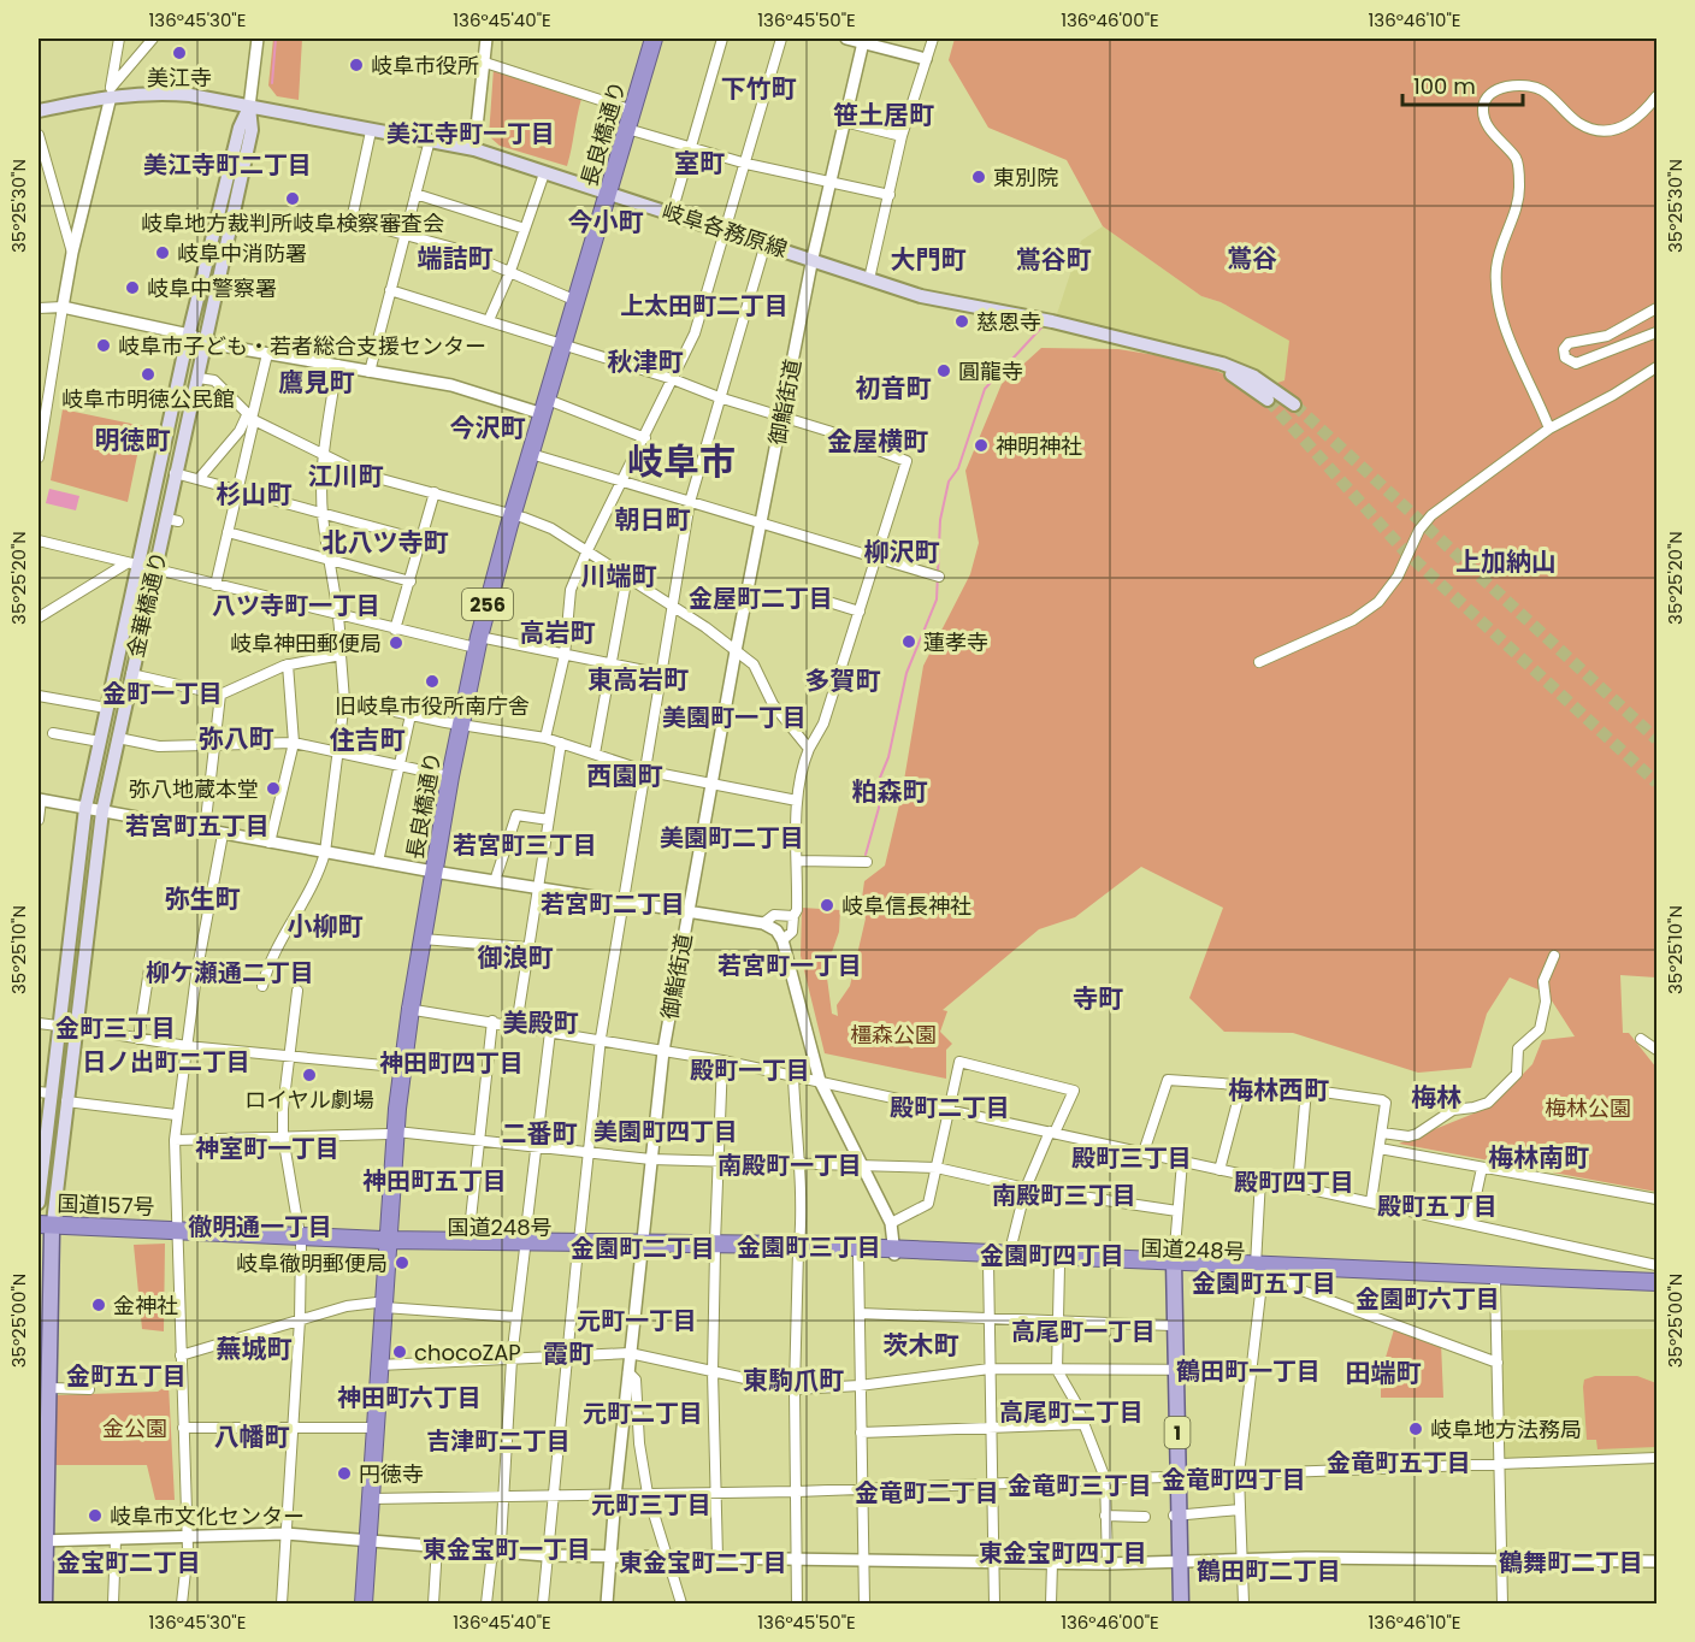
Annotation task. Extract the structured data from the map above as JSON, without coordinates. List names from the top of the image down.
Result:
{
  "streets": {
    "highway": [
      "長良橋通り",
      "256",
      "国道157号",
      "国道248号"
    ],
    "main road": ["岐阜各務原線", "金華橋通り", "1"],
    "street": ["御鮨街道"]
  },
  "crossings": [
    ["長良橋通り", "岐阜各務原線"],
    ["長良橋通り", "国道157号"],
    ["長良橋通り", "国道248号"],
    ["岐阜各務原線", "御鮨街道"],
    ["岐阜各務原線", "金華橋通り"],
    ["御鮨街道", "国道248号"],
    ["金華橋通り", "国道157号"],
    ["国道157号", "国道248号"],
    ["国道248号", "1"]
  ],
  "districts": [
    "下竹町",
    "笹土居町",
    "美江寺町一丁目",
    "室町",
    "美江寺町二丁目",
    "今小町",
    "端詰町",
    "鴬谷",
    "大門町",
    "鴬谷町",
    "上太田町二丁目",
    "秋津町",
    "鷹見町",
    "初音町",
    "今沢町",
    "明徳町",
    "金屋横町",
    "岐阜市",
    "江川町",
    "杉山町",
    "朝日町",
    "北八ツ寺町",
    "柳沢町",
    "上加納山",
    "川端町",
    "金屋町二丁目",
    "八ツ寺町一丁目",
    "高岩町",
    "東高岩町",
    "多賀町",
    "金町一丁目",
    "美園町一丁目",
    "弥八町",
    "住吉町",
    "西園町",
    "粕森町",
    "若宮町五丁目",
    "美園町二丁目",
    "若宮町三丁目",
    "弥生町",
    "若宮町二丁目",
    "小柳町",
    "御浪町",
    "若宮町一丁目",
    "柳ケ瀬通二丁目",
    "寺町",
    "美殿町",
    "金町三丁目",
    "日ノ出町二丁目",
    "神田町四丁目",
    "殿町一丁目",
    "梅林西町",
    "梅林",
    "殿町二丁目",
    "美園町四丁目",
    "二番町",
    "神室町一丁目",
    "梅林南町",
    "殿町三丁目",
    "南殿町一丁目",
    "神田町五丁目",
    "殿町四丁目",
    "南殿町三丁目",
    "殿町五丁目",
    "徹明通一丁目",
    "金園町三丁目",
    "金園町二丁目",
    "金園町四丁目",
    "金園町五丁目",
    "金園町六丁目",
    "元町一丁目",
    "高尾町一丁目",
    "茨木町",
    "蕪城町",
    "霞町",
    "鶴田町一丁目",
    "田端町",
    "金町五丁目",
    "東駒爪町",
    "神田町六丁目",
    "高尾町二丁目",
    "元町二丁目",
    "八幡町",
    "吉津町二丁目",
    "金竜町五丁目",
    "金竜町四丁目",
    "金竜町三丁目",
    "金竜町二丁目",
    "元町三丁目",
    "東金宝町一丁目",
    "東金宝町四丁目",
    "金宝町二丁目",
    "東金宝町二丁目",
    "鶴舞町二丁目",
    "鶴田町二丁目"
  ],
  "parks": ["橿森公園", "梅林公園", "金公園"],
  "places": [
    "美江寺",
    "岐阜市役所",
    "東別院",
    "岐阜地方裁判所岐阜検察審査会",
    "岐阜中消防署",
    "岐阜中警察署",
    "慈恩寺",
    "岐阜市子ども・若者総合支援センター",
    "圓龍寺",
    "岐阜市明徳公民館",
    "神明神社",
    "蓮孝寺",
    "岐阜神田郵便局",
    "旧岐阜市役所南庁舎",
    "弥八地蔵本堂",
    "岐阜信長神社",
    "ロイヤル劇場",
    "岐阜徹明郵便局",
    "金神社",
    "chocoZAP",
    "岐阜地方法務局",
    "円徳寺",
    "岐阜市文化センター"
  ],
  "scale_bar": "100 m",
  "coordinates": [
    "136°45'30\"E",
    "136°45'40\"E",
    "136°45'50\"E",
    "136°46'00\"E",
    "136°46'10\"E",
    "35°25'30\"N",
    "35°25'20\"N",
    "35°25'10\"N",
    "35°25'00\"N"
  ]
}
